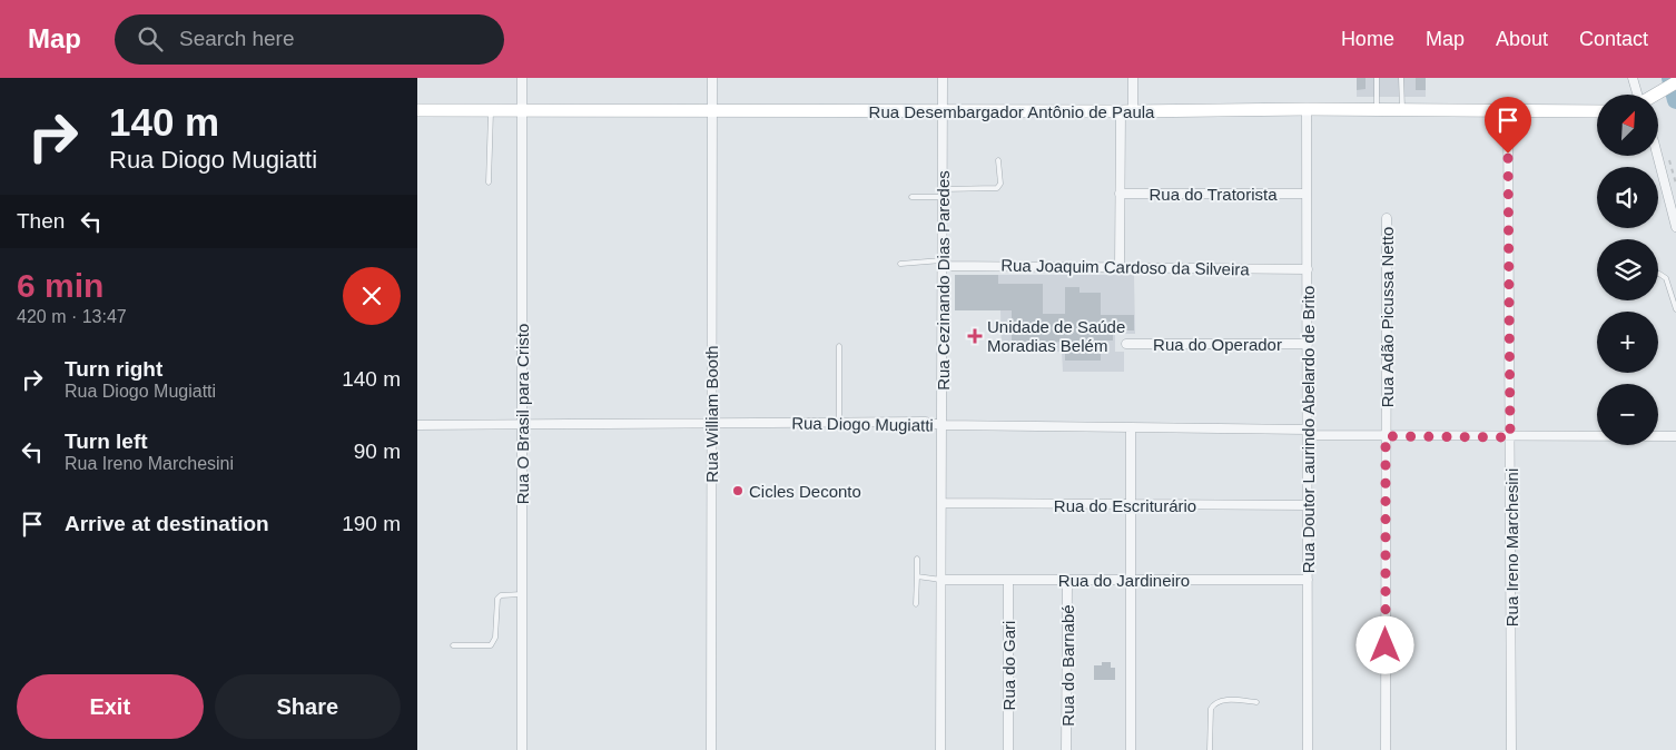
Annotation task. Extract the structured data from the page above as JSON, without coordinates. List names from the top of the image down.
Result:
{
  "streets": {
    "main road": ["Rua Desembargador Antônio de Paula"],
    "street": [
      "Rua do Tratorista",
      "Rua Joaquim Cardoso da Silveira",
      "Rua Cezinando Dias Paredes",
      "Rua Adão Picussa Netto",
      "Rua do Operador",
      "Rua O Brasil para Cristo",
      "Rua William Booth",
      "Rua Diogo Mugiatti",
      "Rua Doutor Laurindo Abelardo de Brito",
      "Rua do Escriturário",
      "Rua Ireno Marchesini",
      "Rua do Jardineiro",
      "Rua do Gari",
      "Rua do Barnabé"
    ]
  },
  "crossings": [
    ["Rua Desembargador Antônio de Paula", "Rua Cezinando Dias Paredes"],
    ["Rua Desembargador Antônio de Paula", "Rua O Brasil para Cristo"],
    ["Rua Desembargador Antônio de Paula", "Rua William Booth"],
    ["Rua Desembargador Antônio de Paula", "Rua Doutor Laurindo Abelardo de Brito"],
    ["Rua Desembargador Antônio de Paula", "Rua Ireno Marchesini"],
    ["Rua do Tratorista", "Rua Doutor Laurindo Abelardo de Brito"],
    ["Rua Joaquim Cardoso da Silveira", "Rua Cezinando Dias Paredes"],
    ["Rua Joaquim Cardoso da Silveira", "Rua Doutor Laurindo Abelardo de Brito"],
    ["Rua Cezinando Dias Paredes", "Rua Diogo Mugiatti"],
    ["Rua Cezinando Dias Paredes", "Rua do Escriturário"],
    ["Rua Cezinando Dias Paredes", "Rua do Jardineiro"],
    ["Rua Adão Picussa Netto", "Rua Diogo Mugiatti"],
    ["Rua do Operador", "Rua Doutor Laurindo Abelardo de Brito"],
    ["Rua O Brasil para Cristo", "Rua Diogo Mugiatti"],
    ["Rua William Booth", "Rua Diogo Mugiatti"],
    ["Rua Diogo Mugiatti", "Rua Doutor Laurindo Abelardo de Brito"],
    ["Rua Diogo Mugiatti", "Rua Ireno Marchesini"],
    ["Rua Doutor Laurindo Abelardo de Brito", "Rua do Escriturário"],
    ["Rua Doutor Laurindo Abelardo de Brito", "Rua do Jardineiro"],
    ["Rua do Jardineiro", "Rua do Gari"],
    ["Rua do Jardineiro", "Rua do Barnabé"]
  ],
  "places": {
    "health": ["Unidade de Saúde Moradias Belém"],
    "other": ["Cicles Deconto"]
  },
  "north": "top right",
  "page": {
    "header": "Map",
    "search": "Search here",
    "nav": [
      "Home",
      "Map",
      "About",
      "Contact"
    ],
    "turn": ["140 m", "Rua Diogo Mugiatti"],
    "map_buttons": ["+", "−"],
    "then": "Then",
    "heading": ["6 min", "420 m · 13:47"],
    "list": [
      {
        "name": "Turn right",
        "note": "Rua Diogo Mugiatti",
        "value": "140 m"
      },
      {
        "name": "Turn left",
        "note": "Rua Ireno Marchesini",
        "value": "90 m"
      },
      {
        "name": "Arrive at destination",
        "value": "190 m"
      }
    ],
    "buttons": ["Exit", "Share"]
  }
}
